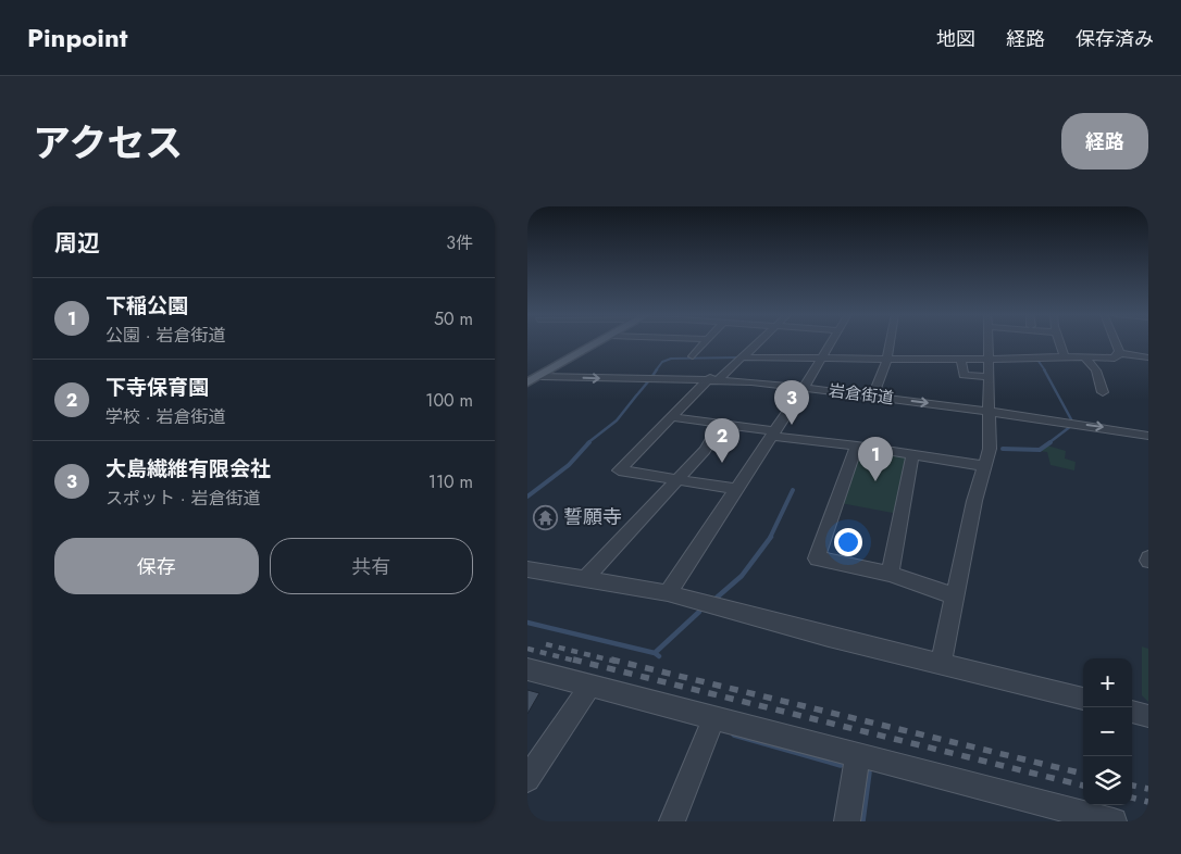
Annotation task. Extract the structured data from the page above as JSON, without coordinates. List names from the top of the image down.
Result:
{
  "streets": {
    "street": ["岩倉街道"]
  },
  "places": {
    "temple": ["誓願寺"]
  },
  "page": {
    "header": "Pinpoint",
    "nav": ["地図", "経路", "保存済み"],
    "title": "アクセス",
    "buttons": [
      "経路",
      ["保存", "共有"]
    ],
    "heading": ["周辺", "3件"],
    "list": [
      {
        "mark": "1",
        "name": "下稲公園",
        "note": "公園 · 岩倉街道",
        "value": "50 m"
      },
      {
        "mark": "2",
        "name": "下寺保育園",
        "note": "学校 · 岩倉街道",
        "value": "100 m"
      },
      {
        "mark": "3",
        "name": "大島繊維有限会社",
        "note": "スポット · 岩倉街道",
        "value": "110 m"
      }
    ],
    "pins": ["3", "2", "1"],
    "map_buttons": ["+", "−"]
  }
}
